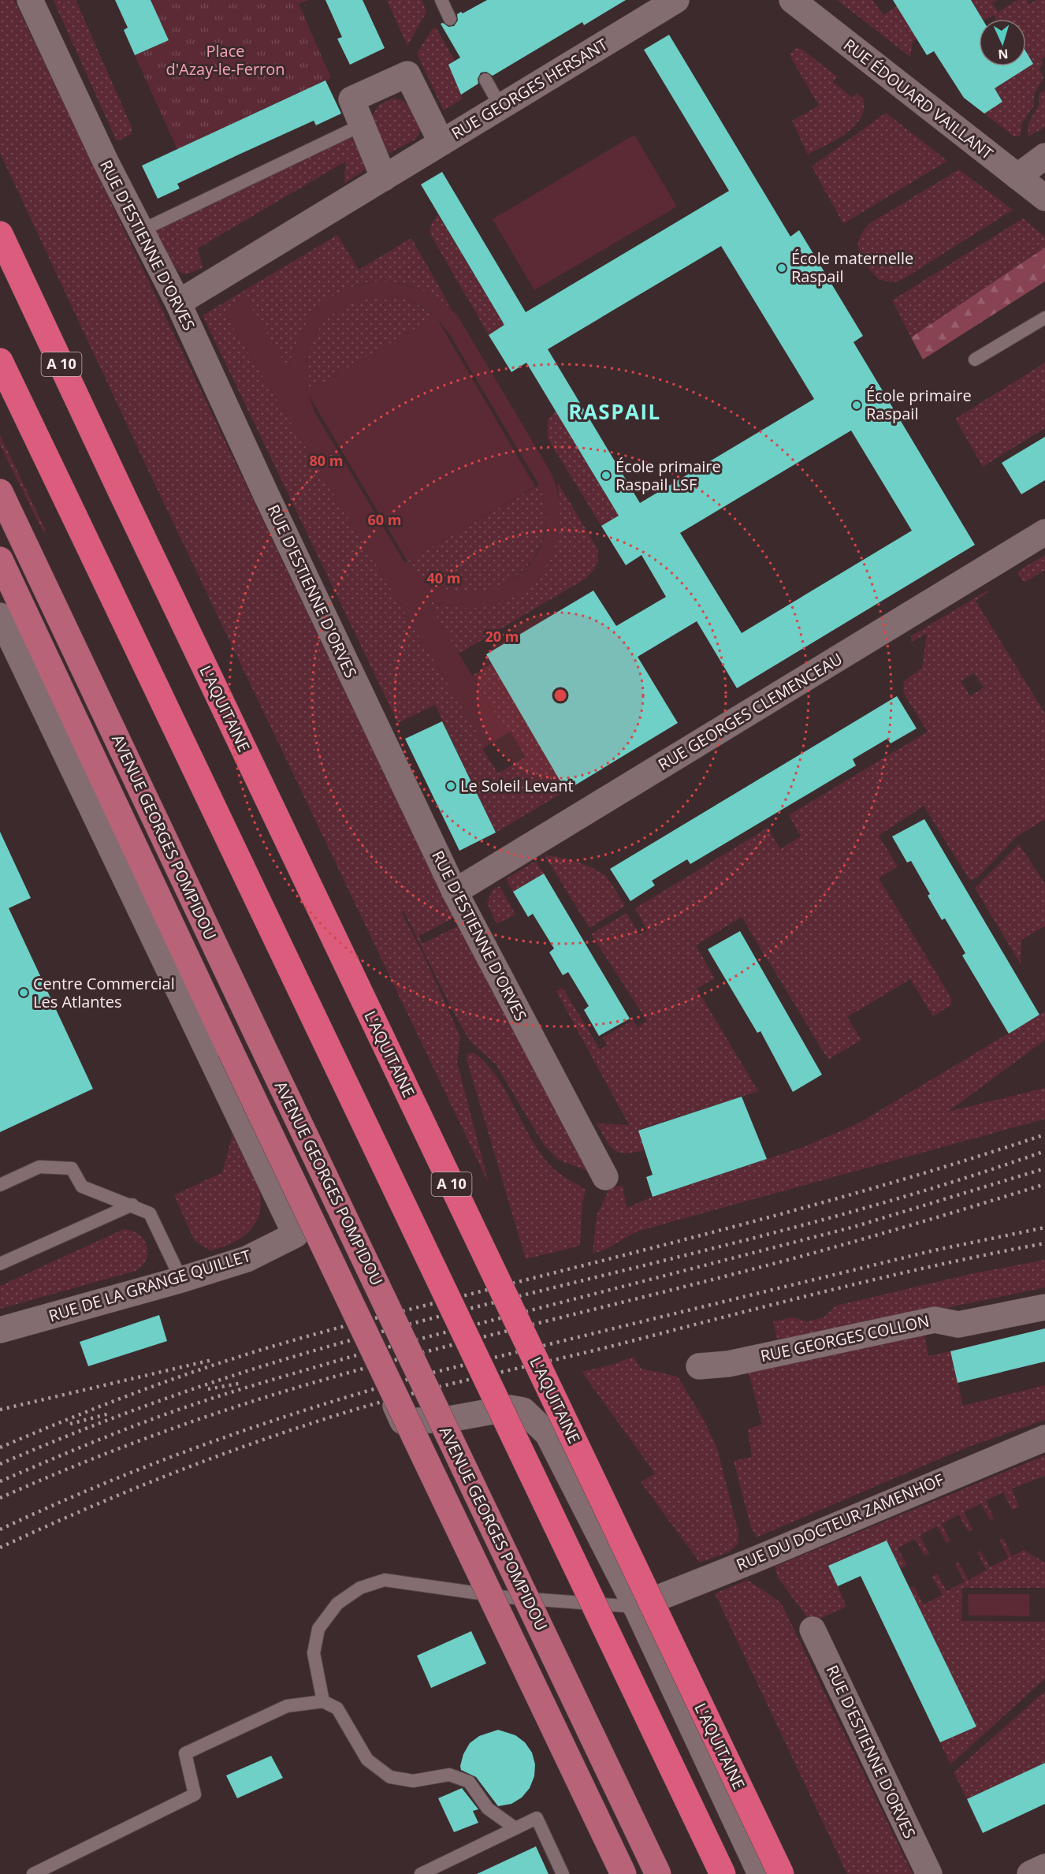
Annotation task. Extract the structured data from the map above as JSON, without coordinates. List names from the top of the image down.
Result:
{
  "streets": {
    "highway": ["A 10", "L'AQUITAINE"],
    "main road": ["AVENUE GEORGES POMPIDOU"],
    "street": [
      "RUE GEORGES HERSANT",
      "RUE ÉDOUARD VAILLANT",
      "RUE D'ESTIENNE D'ORVES",
      "RUE GEORGES CLEMENCEAU",
      "RUE DE LA GRANGE QUILLET",
      "RUE GEORGES COLLON",
      "RUE DU DOCTEUR ZAMENHOF"
    ]
  },
  "crossings": [
    ["RUE GEORGES HERSANT", "RUE D'ESTIENNE D'ORVES"],
    ["RUE D'ESTIENNE D'ORVES", "RUE GEORGES CLEMENCEAU"]
  ],
  "districts": ["RASPAIL"],
  "parks": ["Place d'Azay-le-Ferron"],
  "places": [
    "École maternelle Raspail",
    "École primaire Raspail",
    "École primaire Raspail LSF",
    "Le Soleil Levant",
    "Centre Commercial Les Atlantes"
  ],
  "north": "bottom",
  "rings": [
    "80 m",
    "60 m",
    "40 m",
    "20 m"
  ]
}
